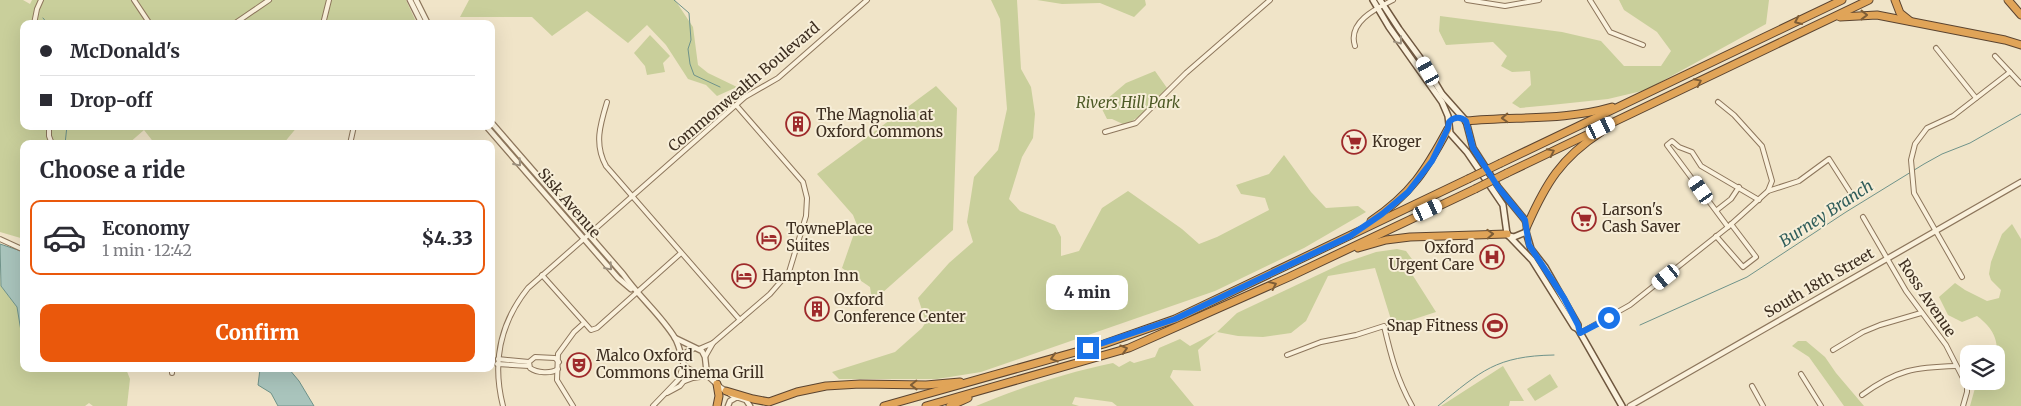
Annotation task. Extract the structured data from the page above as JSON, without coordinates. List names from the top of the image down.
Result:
{
  "streets": {
    "street": [
      "Commonwealth Boulevard",
      "Sisk Avenue",
      "South 18th Street",
      "Ross Avenue"
    ]
  },
  "crossings": [
    ["Commonwealth Boulevard", "Sisk Avenue"],
    ["South 18th Street", "Ross Avenue"]
  ],
  "water": ["Burney Branch"],
  "parks": ["Rivers Hill Park"],
  "places": {
    "building": ["The Magnolia at Oxford Commons", "Oxford Conference Center"],
    "supermarket": ["Kroger", "Larson's Cash Saver"],
    "hotel": ["TownePlace Suites", "Hampton Inn"],
    "hospital": ["Oxford Urgent Care"],
    "sports": ["Snap Fitness"],
    "theatre": ["Malco Oxford Commons Cinema Grill"]
  },
  "page": {
    "banner": ["McDonald's", "Drop-off"],
    "heading": "Choose a ride",
    "list": [
      {
        "name": "Economy",
        "note": "1 min · 12:42",
        "value": "$4.33"
      }
    ],
    "bubble": "4 min",
    "buttons": "Confirm"
  }
}
